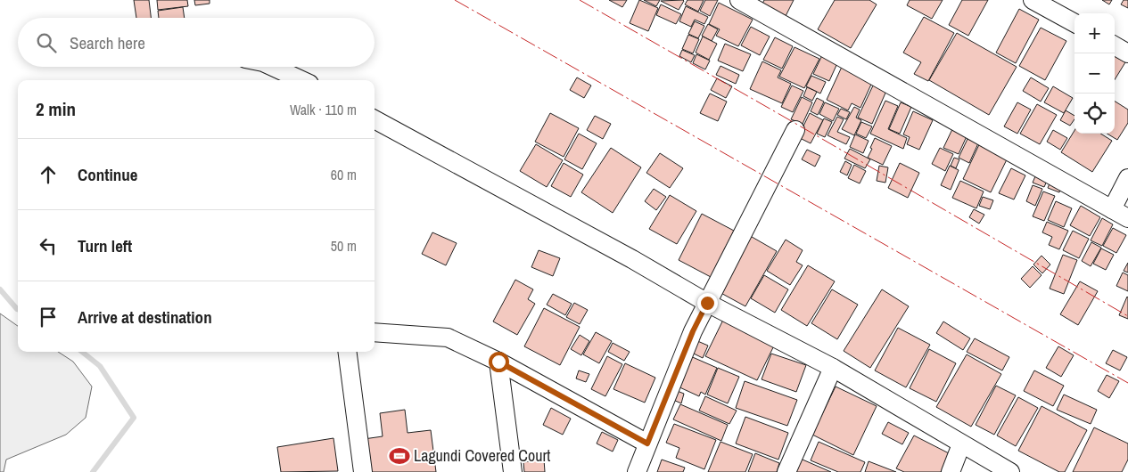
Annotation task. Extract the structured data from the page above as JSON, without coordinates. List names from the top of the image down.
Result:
{
  "places": {
    "sports": ["Lagundi Covered Court"]
  },
  "page": {
    "map_buttons": ["+", "−"],
    "search": "Search here",
    "heading": ["2 min", "Walk · 110 m"],
    "list": [
      ["Continue", "60 m"],
      ["Turn left", "50 m"],
      "Arrive at destination"
    ]
  }
}
